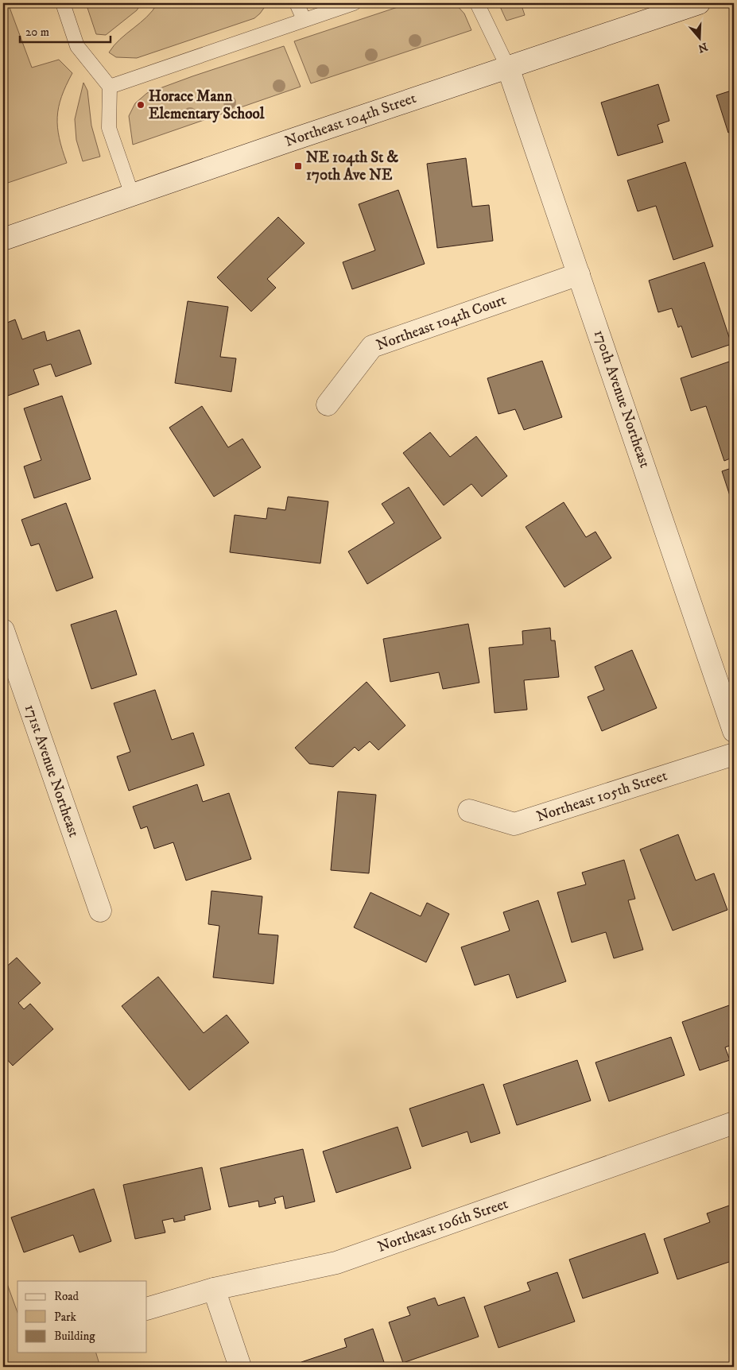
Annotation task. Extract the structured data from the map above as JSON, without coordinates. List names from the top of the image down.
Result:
{
  "streets": {
    "street": [
      "Northeast 104th Street",
      "Northeast 104th Court",
      "170th Avenue Northeast",
      "171st Avenue Northeast",
      "Northeast 105th Street",
      "Northeast 106th Street"
    ]
  },
  "crossings": [
    ["Northeast 104th Street", "170th Avenue Northeast"],
    ["Northeast 104th Court", "170th Avenue Northeast"]
  ],
  "places": {
    "other": ["Horace Mann Elementary School"],
    "transit": ["NE 104th St & 170th Ave NE"]
  },
  "legend": ["Road", "Park", "Building"],
  "scale_bar": "20 m",
  "north": "bottom"
}
